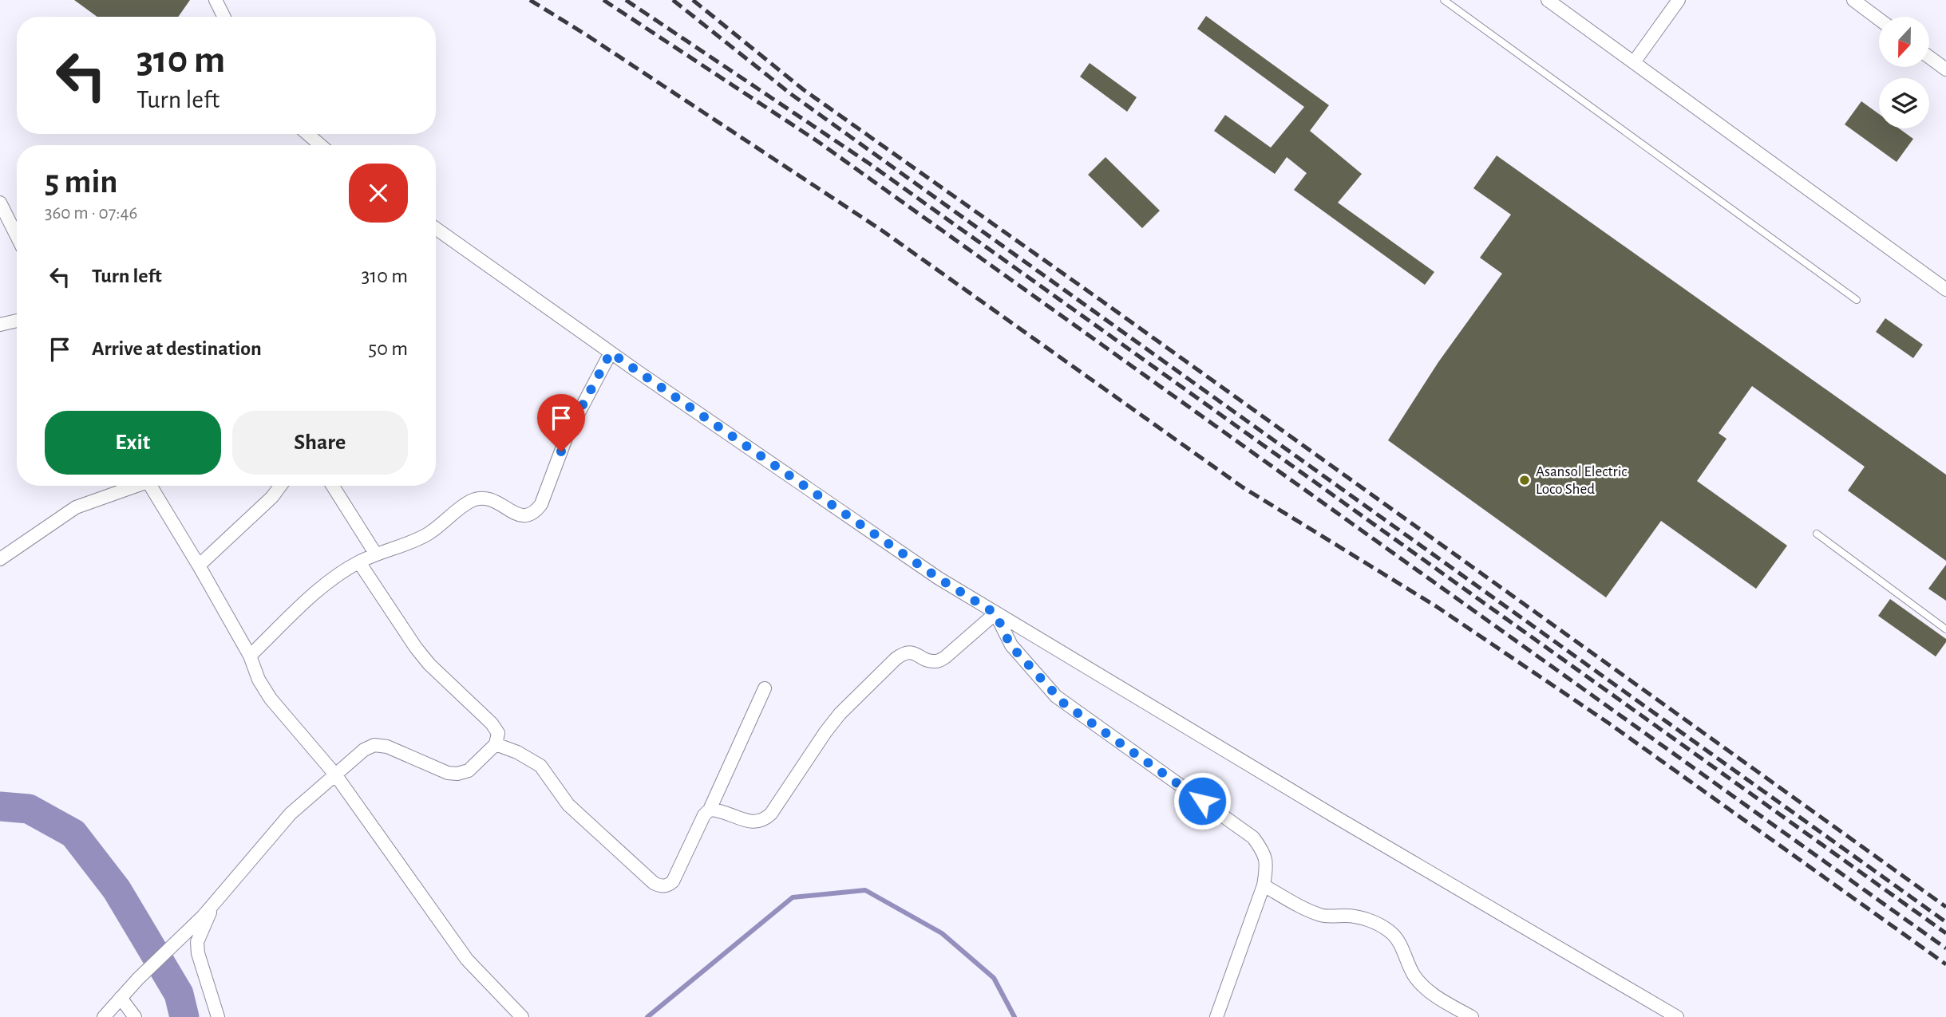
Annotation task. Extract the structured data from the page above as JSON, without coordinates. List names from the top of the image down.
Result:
{
  "places": ["Asansol Electric Loco Shed"],
  "north": "bottom",
  "page": {
    "turn": ["310 m", "Turn left"],
    "heading": ["5 min", "360 m · 07:46"],
    "list": [
      {
        "name": "Turn left",
        "value": "310 m"
      },
      {
        "name": "Arrive at destination",
        "value": "50 m"
      }
    ],
    "buttons": ["Exit", "Share"]
  }
}
